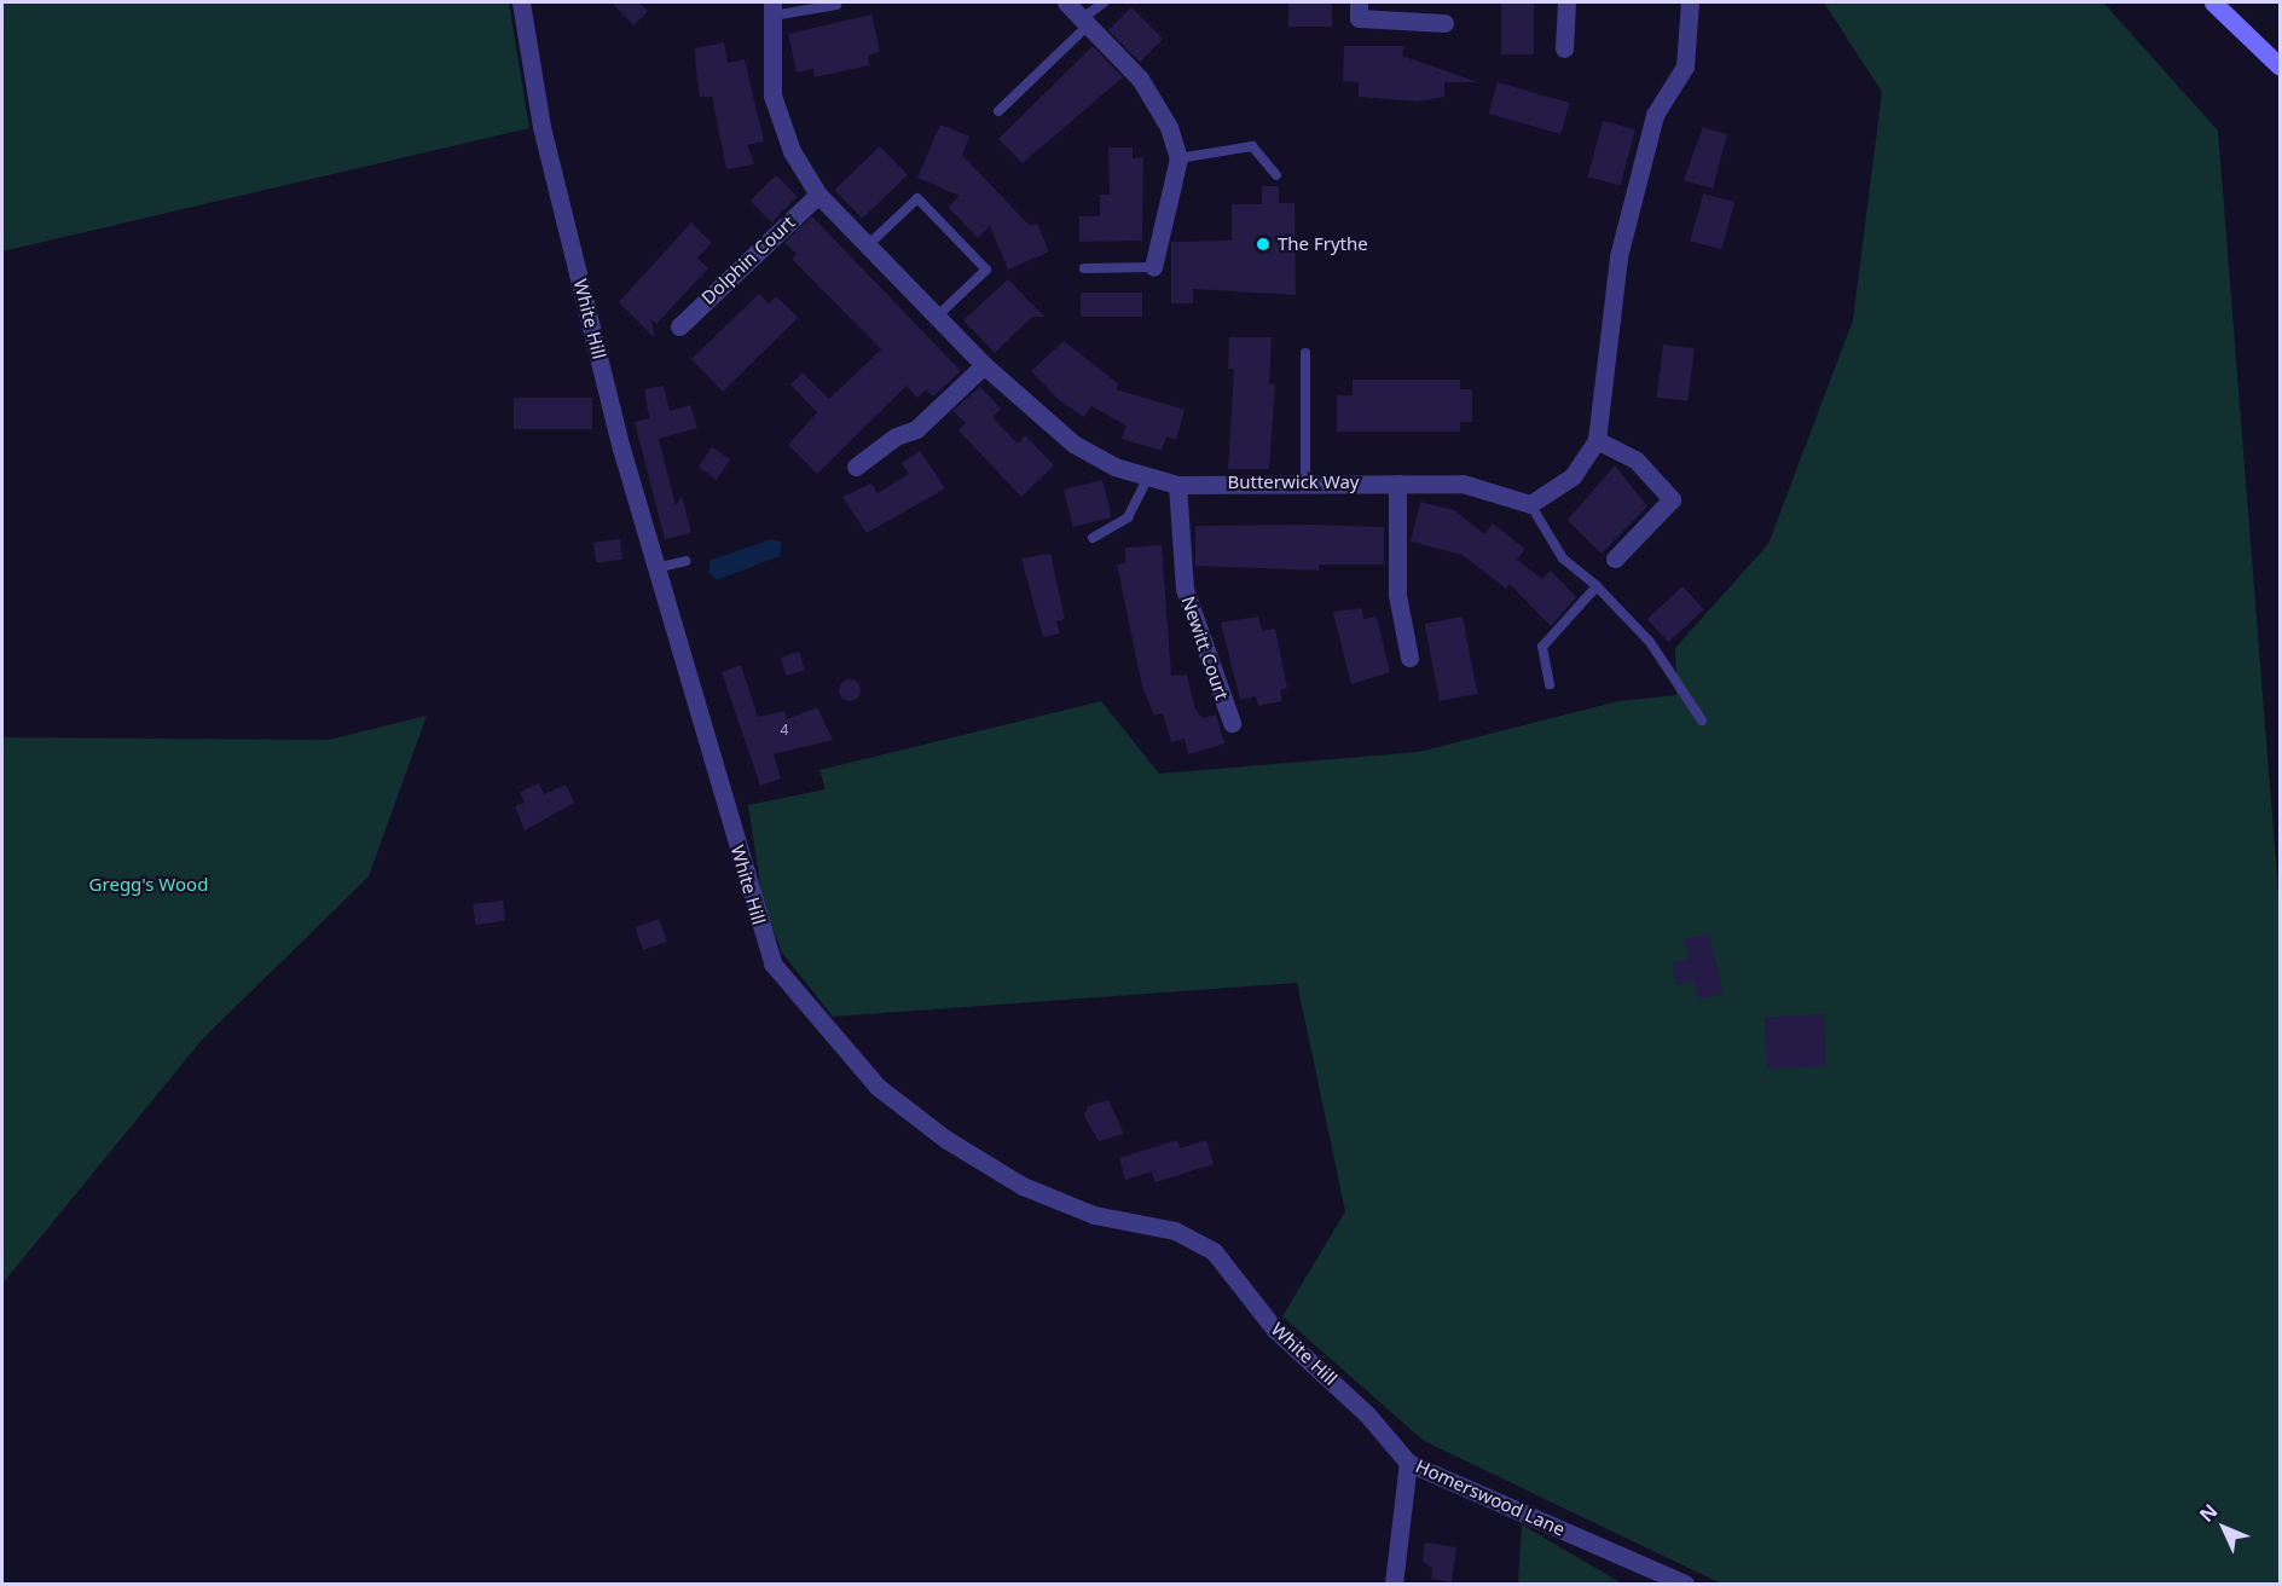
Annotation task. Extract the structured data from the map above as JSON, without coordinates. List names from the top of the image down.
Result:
{
  "streets": {
    "street": [
      "Dolphin Court",
      "White Hill",
      "Butterwick Way",
      "Newitt Court",
      "Homerswood Lane"
    ]
  },
  "crossings": [
    ["Dolphin Court", "Butterwick Way"],
    ["White Hill", "Homerswood Lane"],
    ["Butterwick Way", "Newitt Court"]
  ],
  "parks": ["Gregg's Wood"],
  "places": ["The Frythe"],
  "house_numbers": ["4"],
  "north": "top left"
}
